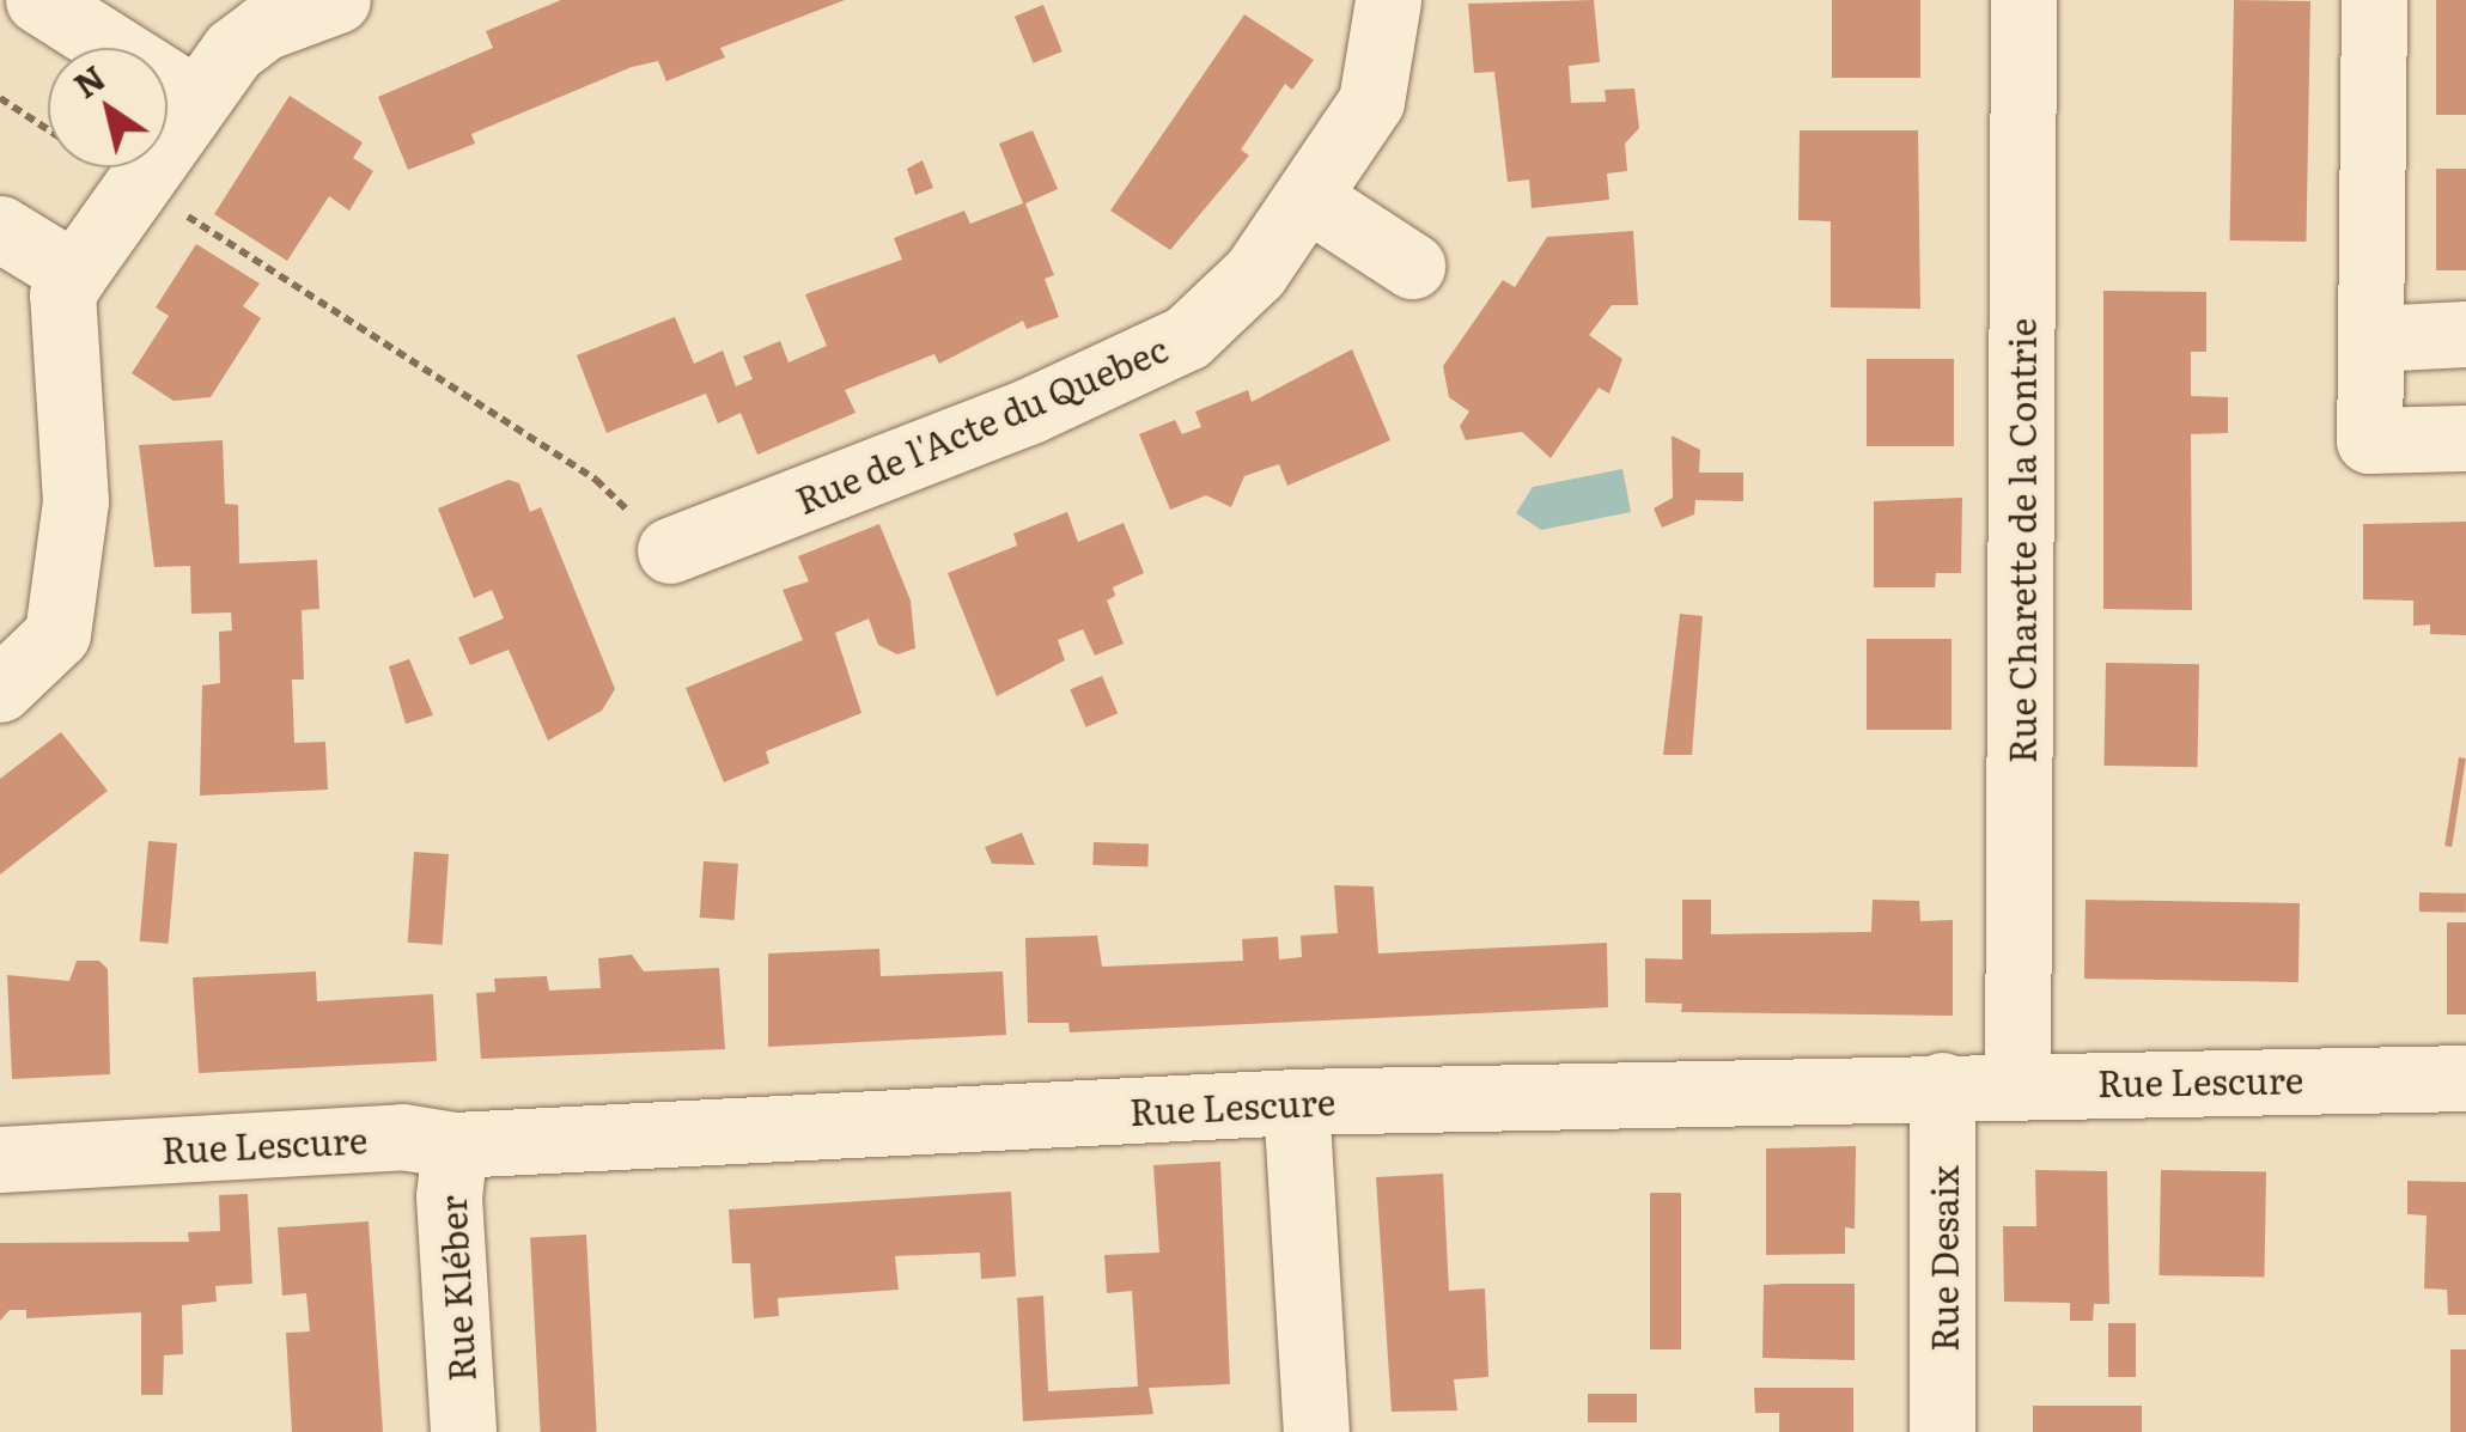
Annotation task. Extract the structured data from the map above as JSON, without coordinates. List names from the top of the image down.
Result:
{
  "streets": {
    "street": [
      "Rue de l'Acte du Quebec",
      "Rue Charette de la Contrie",
      "Rue Lescure",
      "Rue Desaix",
      "Rue Kléber"
    ]
  },
  "crossings": [
    ["Rue Charette de la Contrie", "Rue Lescure"],
    ["Rue Lescure", "Rue Desaix"],
    ["Rue Lescure", "Rue Kléber"]
  ],
  "north": "top left"
}
